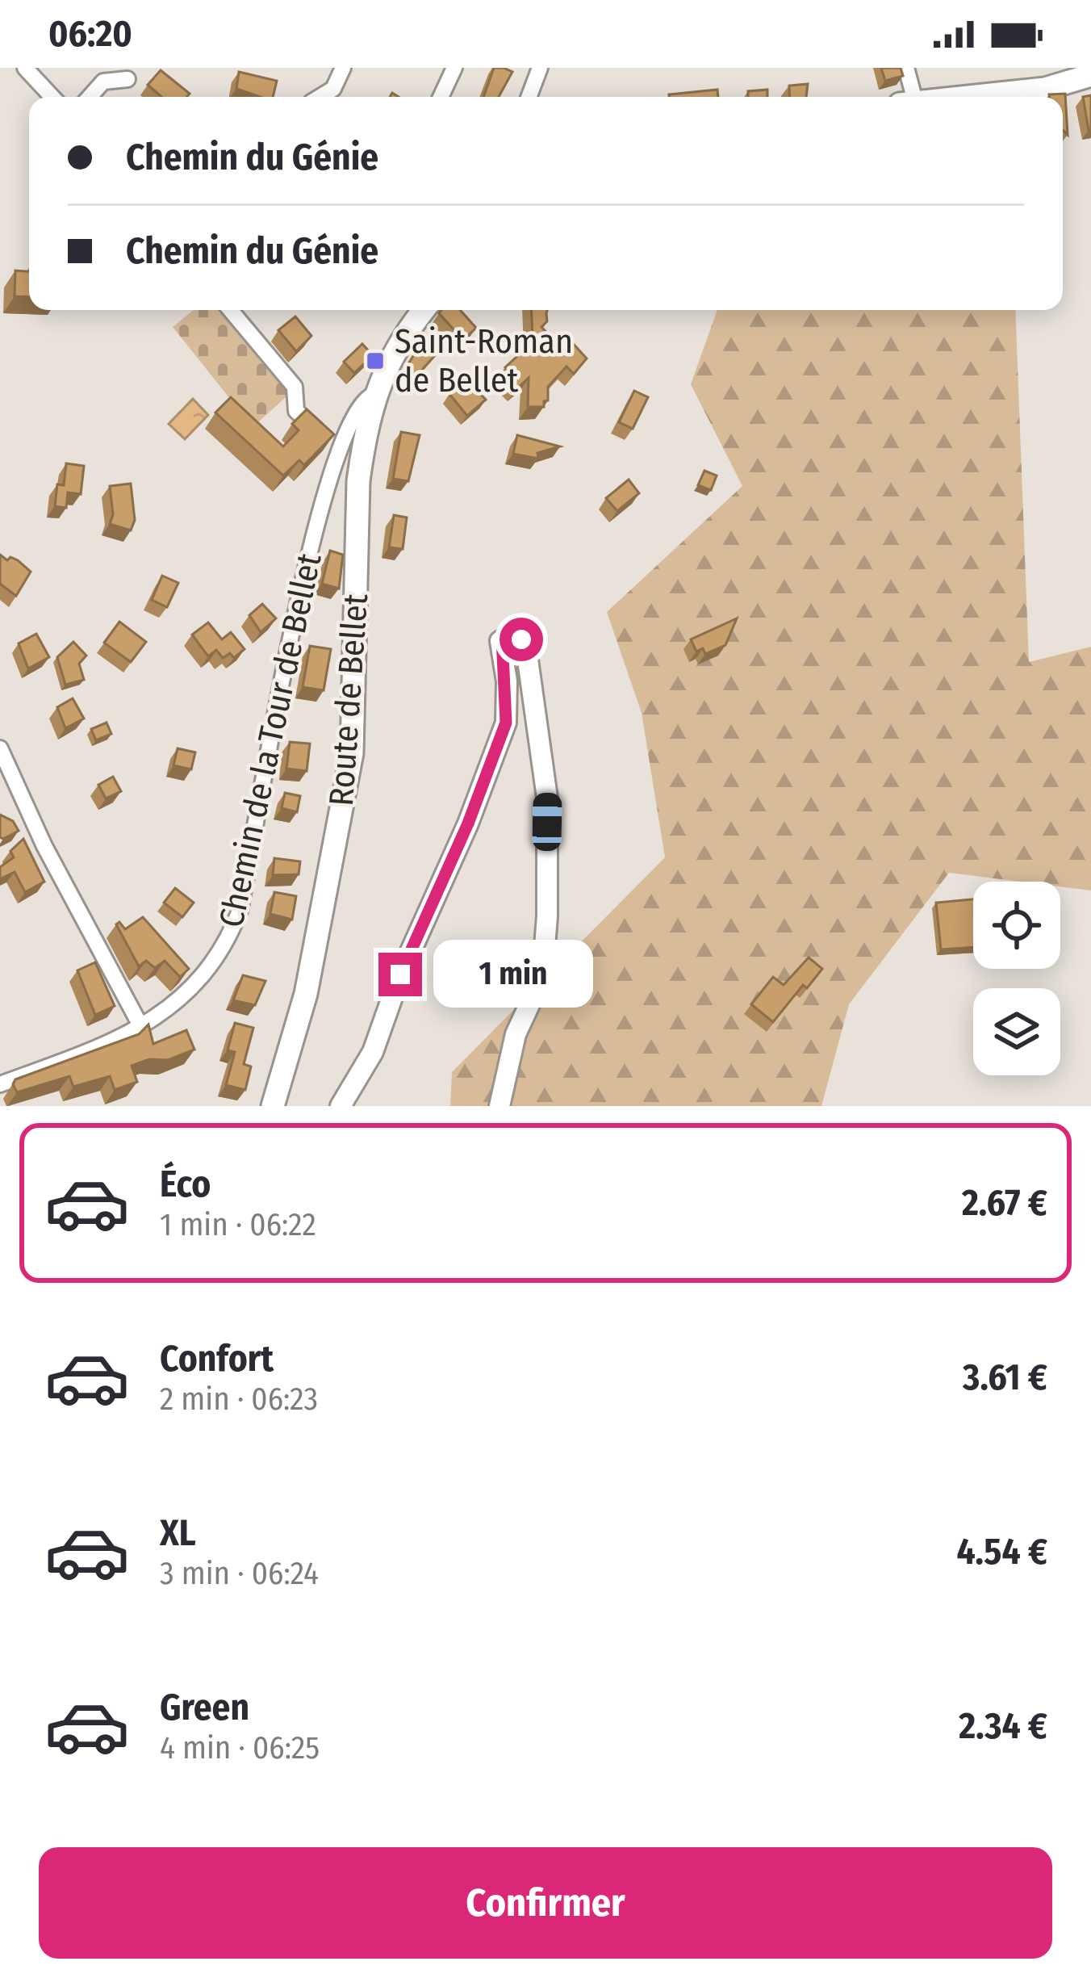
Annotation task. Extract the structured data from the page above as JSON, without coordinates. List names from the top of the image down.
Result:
{
  "streets": {
    "main road": ["Route de Bellet"],
    "street": ["Chemin de la Tour de Bellet"]
  },
  "crossings": [
    ["Route de Bellet", "Chemin de la Tour de Bellet"]
  ],
  "places": {
    "transit": ["Saint-Roman de Bellet"]
  },
  "page": {
    "status": "06:20",
    "banner": ["Chemin du Génie", "Chemin du Génie"],
    "bubble": "1 min",
    "list": [
      {
        "name": "Éco",
        "note": "1 min · 06:22",
        "value": "2.67 €"
      },
      {
        "name": "Confort",
        "note": "2 min · 06:23",
        "value": "3.61 €"
      },
      {
        "name": "XL",
        "note": "3 min · 06:24",
        "value": "4.54 €"
      },
      {
        "name": "Green",
        "note": "4 min · 06:25",
        "value": "2.34 €"
      }
    ],
    "buttons": "Confirmer"
  }
}
